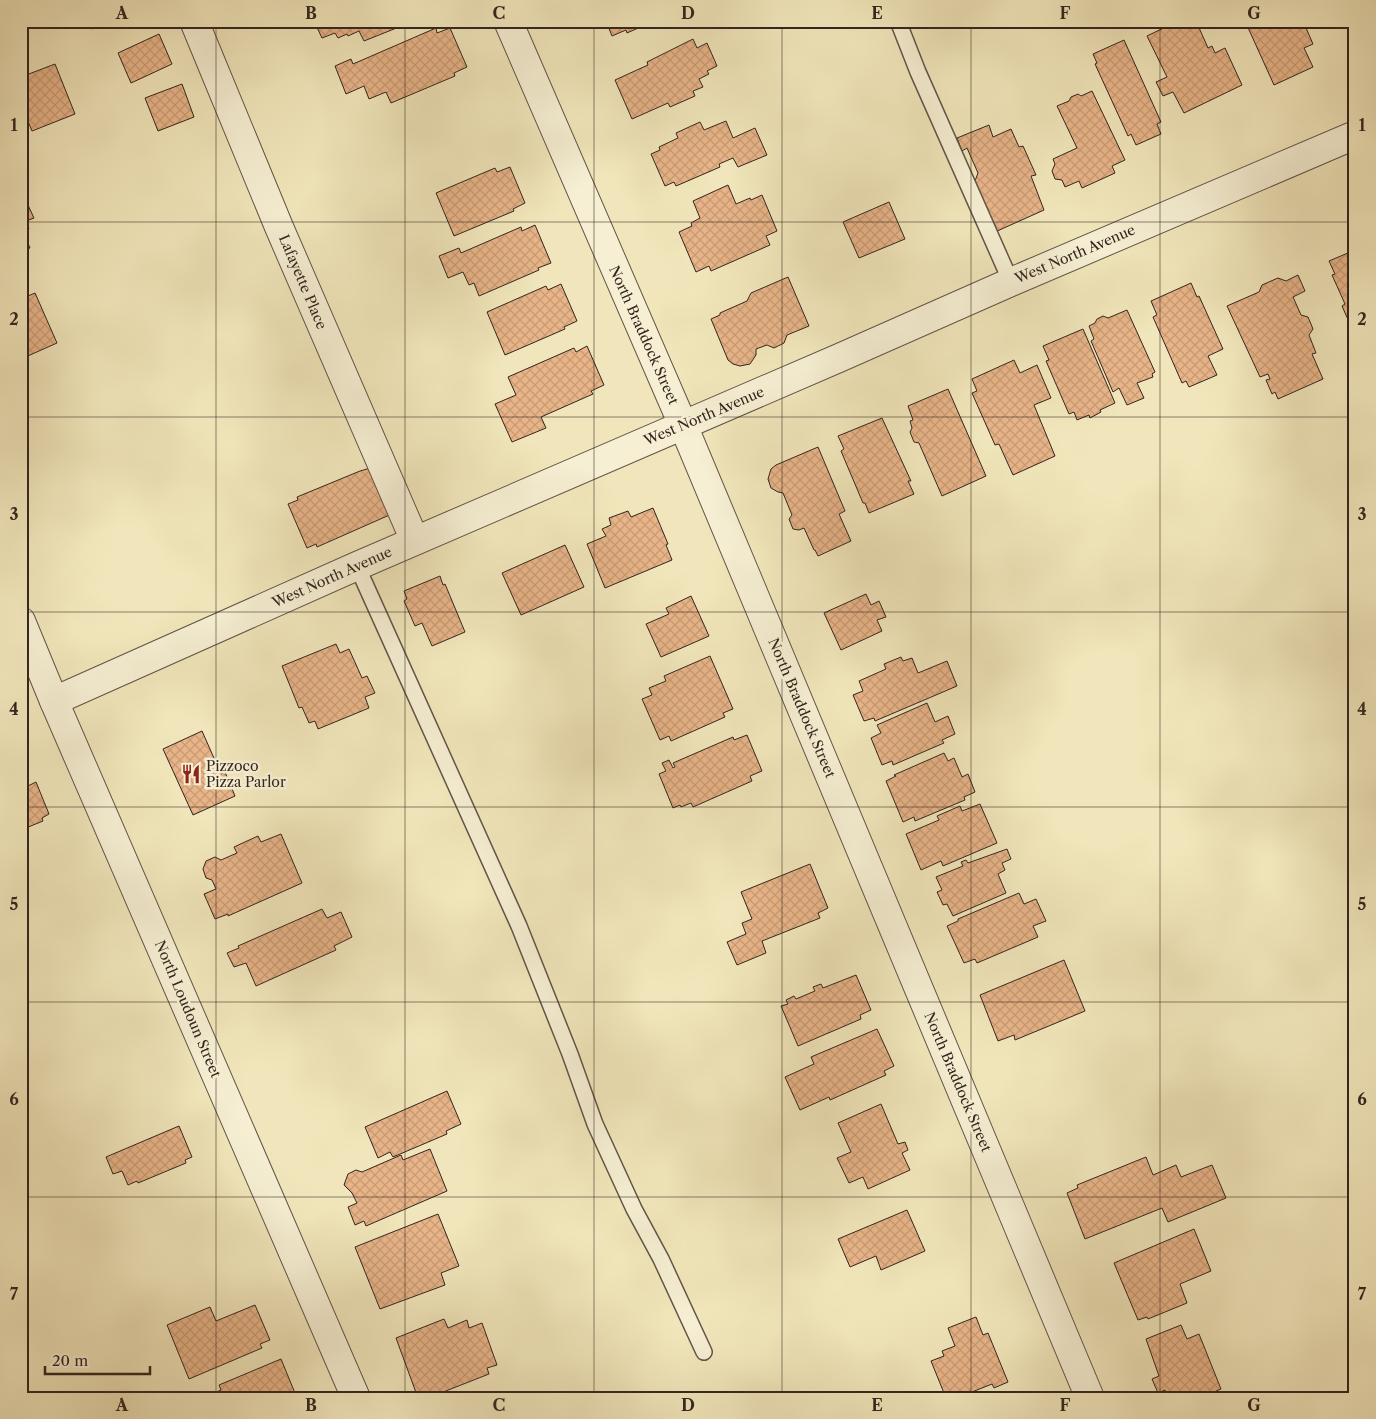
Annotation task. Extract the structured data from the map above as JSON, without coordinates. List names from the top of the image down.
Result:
{
  "streets": {
    "street": [
      "West North Avenue",
      "Lafayette Place",
      "North Braddock Street",
      "North Loudoun Street"
    ]
  },
  "crossings": [
    ["West North Avenue", "Lafayette Place"],
    ["West North Avenue", "North Braddock Street"],
    ["West North Avenue", "North Loudoun Street"]
  ],
  "places": {
    "restaurant": ["Pizzoco Pizza Parlor"]
  },
  "scale_bar": "20 m",
  "grid": {
    "columns": [
      "A",
      "B",
      "C",
      "D",
      "E",
      "F",
      "G"
    ],
    "rows": [
      "1",
      "2",
      "3",
      "4",
      "5",
      "6",
      "7"
    ]
  }
}
